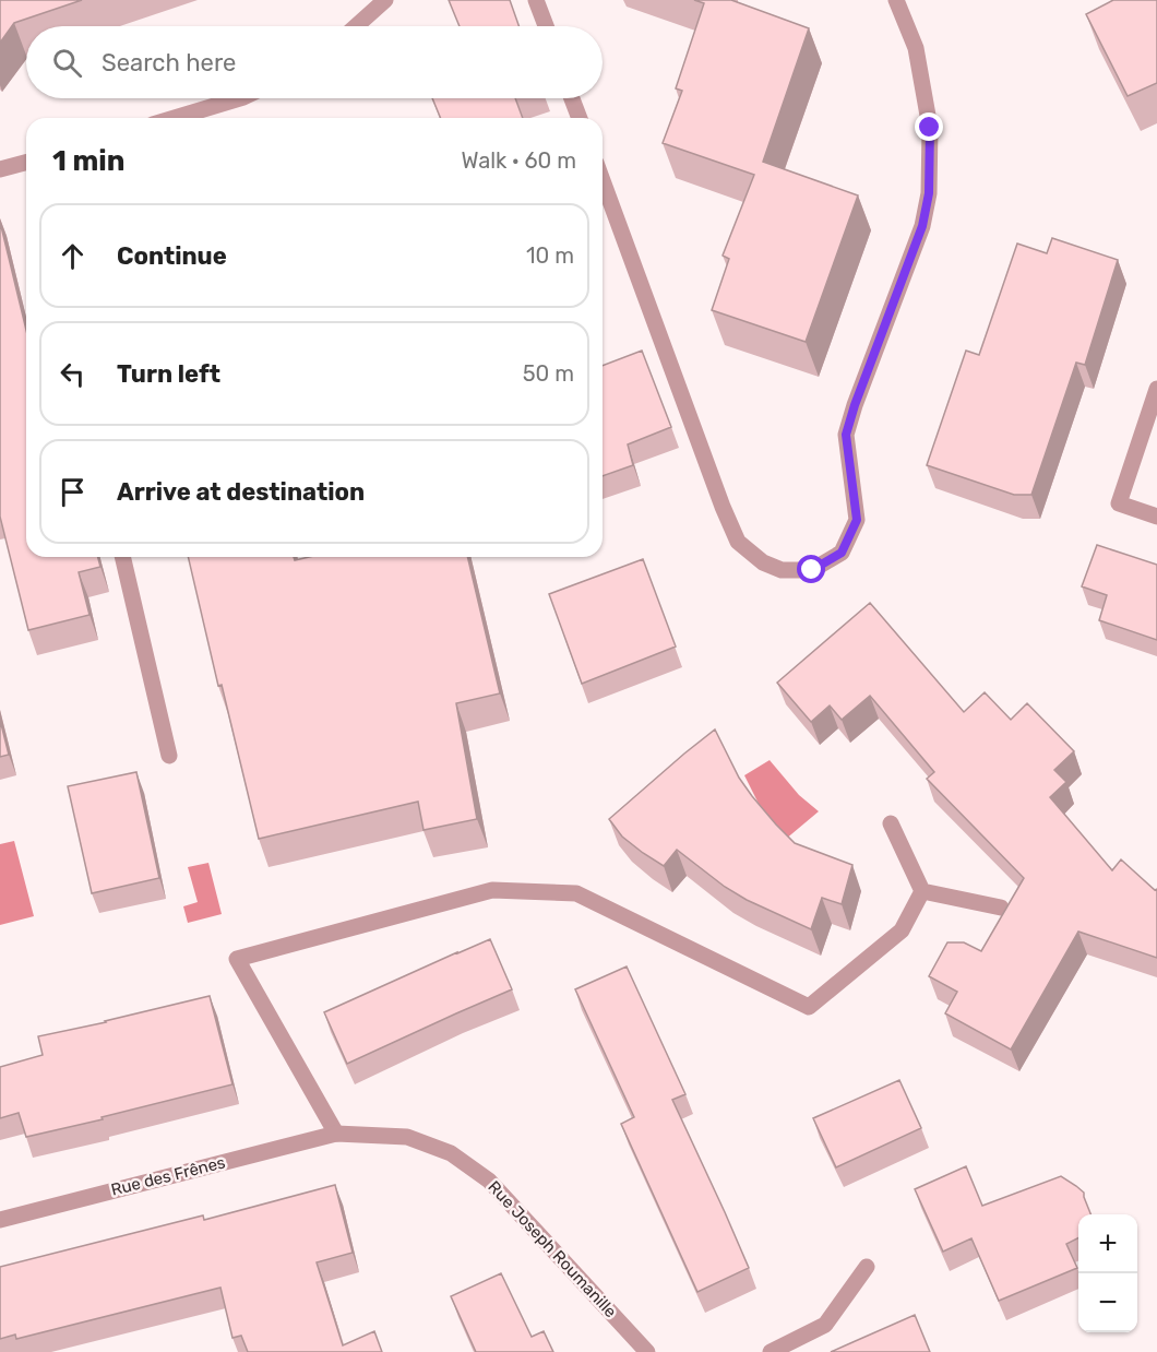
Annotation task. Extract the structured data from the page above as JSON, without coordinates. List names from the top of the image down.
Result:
{
  "streets": {
    "street": ["Rue des Frênes", "Rue Joseph Roumanille"]
  },
  "crossings": [
    ["Rue des Frênes", "Rue Joseph Roumanille"]
  ],
  "page": {
    "search": "Search here",
    "heading": ["1 min", "Walk · 60 m"],
    "list": [
      ["Continue", "10 m"],
      ["Turn left", "50 m"],
      "Arrive at destination"
    ],
    "map_buttons": ["+", "−"]
  }
}
